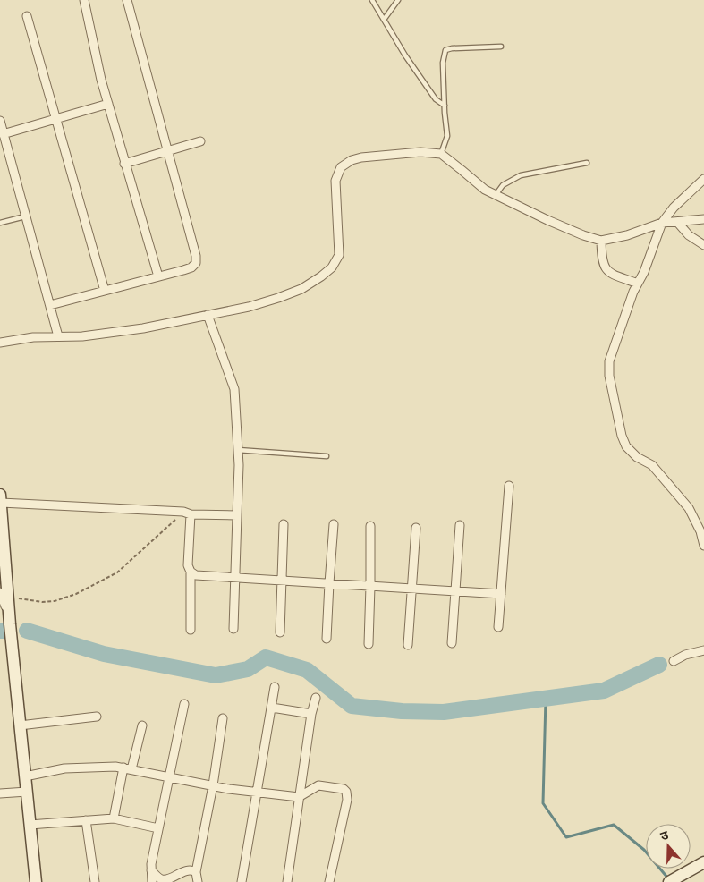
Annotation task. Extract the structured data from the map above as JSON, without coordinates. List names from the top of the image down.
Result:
{
  "north": "top"
}
